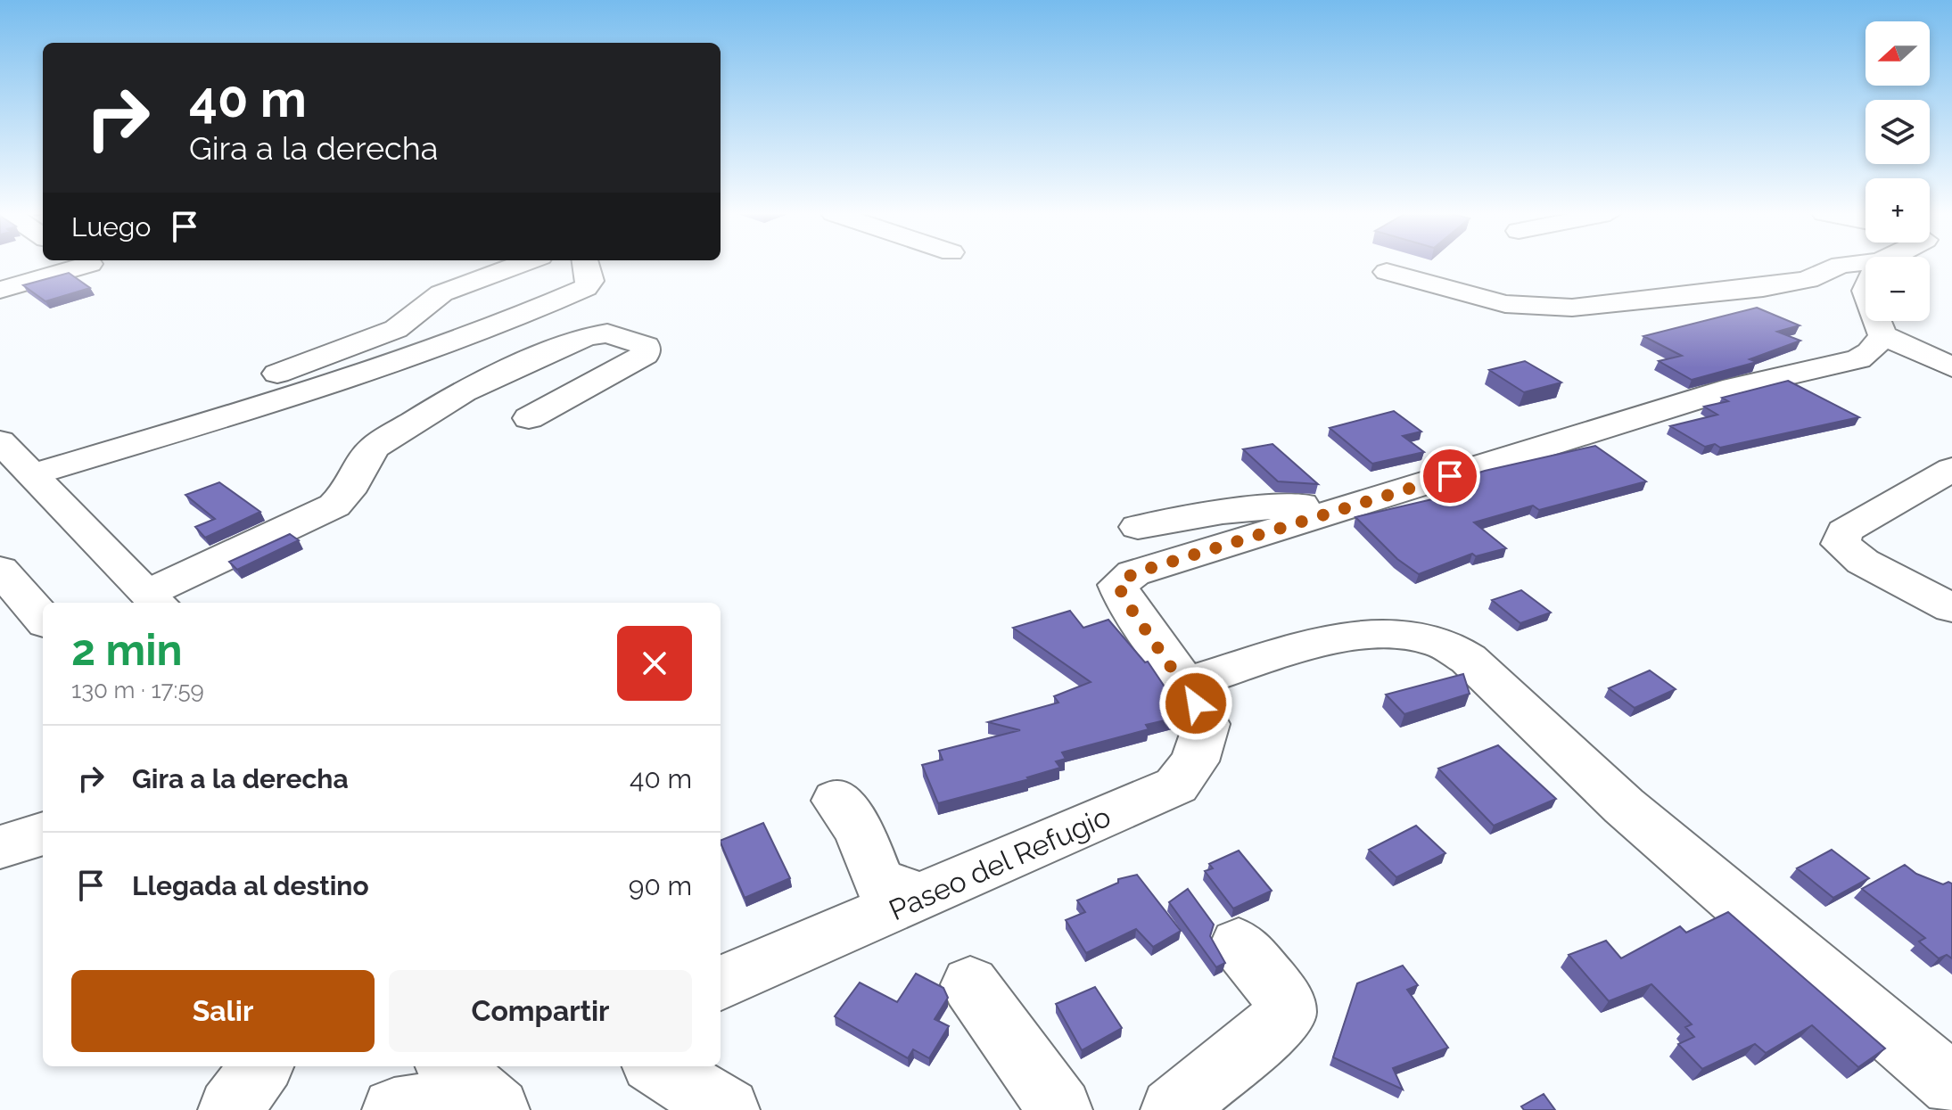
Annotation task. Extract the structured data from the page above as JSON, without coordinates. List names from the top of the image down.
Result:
{
  "streets": {
    "street": ["Paseo del Refugio"]
  },
  "north": "left",
  "page": {
    "map_buttons": ["+", "−"],
    "turn": ["40 m", "Gira a la derecha"],
    "then": "Luego",
    "heading": ["2 min", "130 m · 17:59"],
    "list": [
      {
        "name": "Gira a la derecha",
        "value": "40 m"
      },
      {
        "name": "Llegada al destino",
        "value": "90 m"
      }
    ],
    "buttons": ["Salir", "Compartir"]
  }
}
